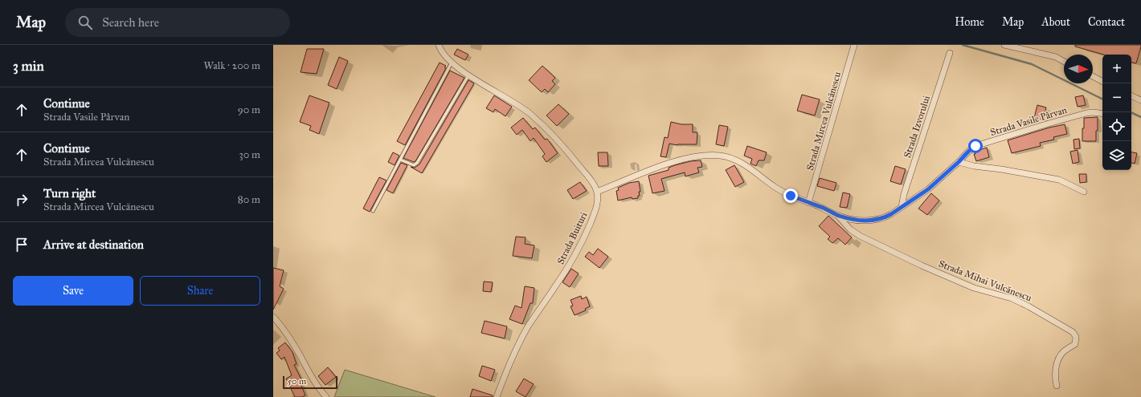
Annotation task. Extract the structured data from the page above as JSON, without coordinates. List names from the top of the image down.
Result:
{
  "streets": {
    "street": [
      "Strada Mircea Vulcănescu",
      "Strada Vasile Pârvan",
      "Strada Izvorului",
      "Strada Buituri",
      "Strada Mihai Vulcănescu"
    ]
  },
  "crossings": [
    ["Strada Vasile Pârvan", "Strada Izvorului"]
  ],
  "scale_bar": "50 m",
  "north": "right",
  "page": {
    "header": "Map",
    "search": "Search here",
    "nav": [
      "Home",
      "Map",
      "About",
      "Contact"
    ],
    "heading": ["3 min", "Walk · 200 m"],
    "map_buttons": ["+", "−"],
    "list": [
      ["Continue", "Strada Vasile Pârvan", "90 m"],
      ["Continue", "Strada Mircea Vulcănescu", "30 m"],
      ["Turn right", "Strada Mircea Vulcănescu", "80 m"],
      "Arrive at destination"
    ],
    "buttons": ["Save", "Share"],
    "scale": "50 m"
  }
}
